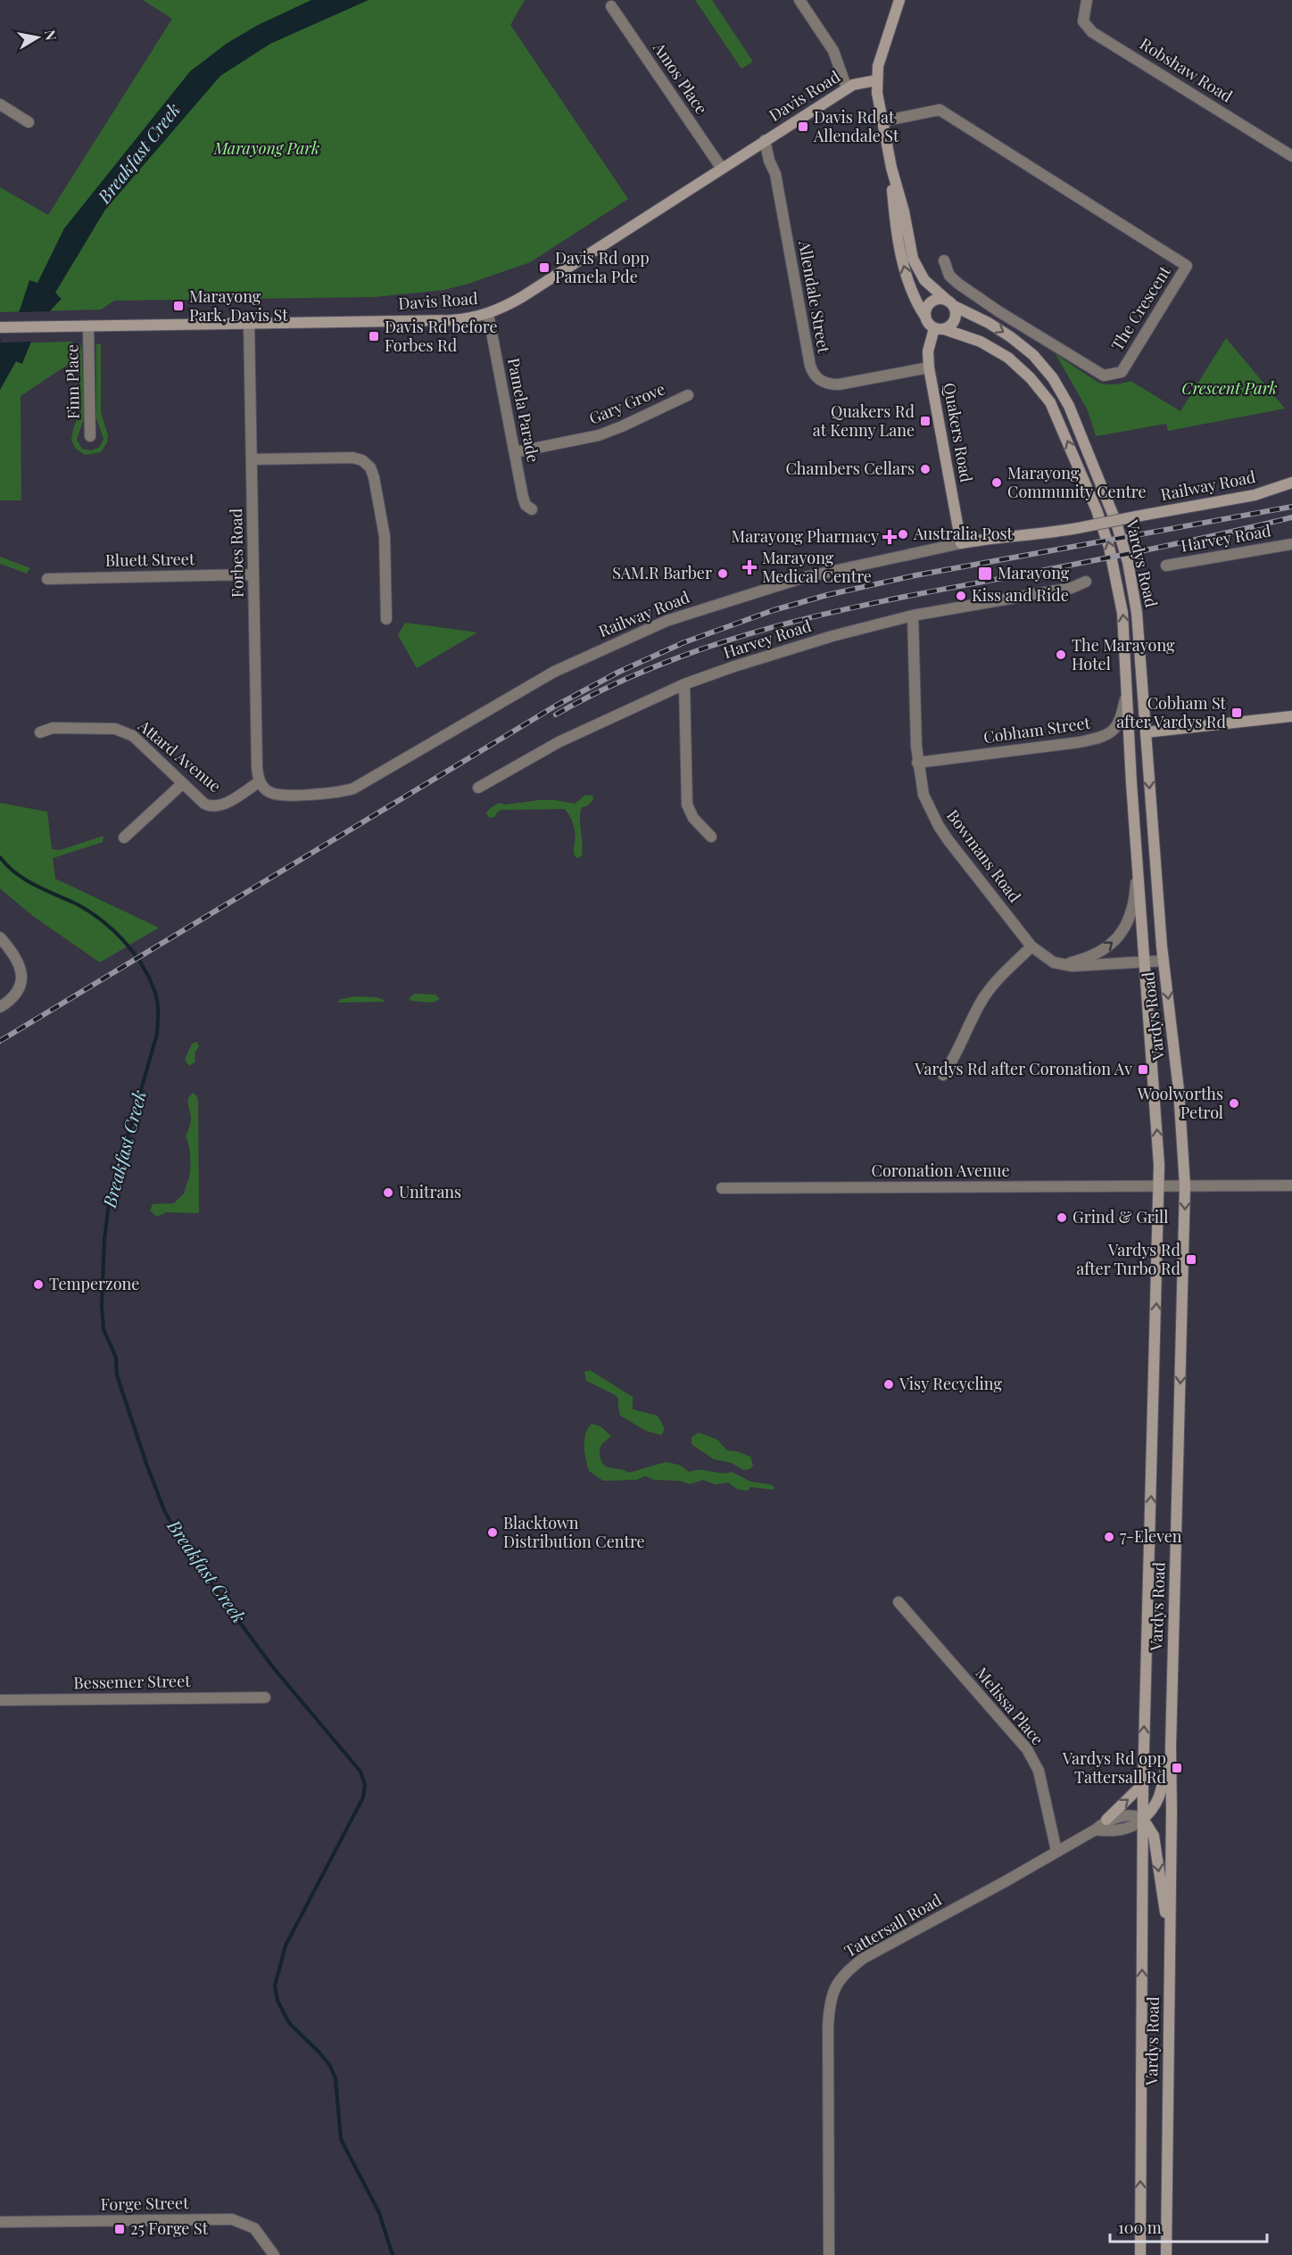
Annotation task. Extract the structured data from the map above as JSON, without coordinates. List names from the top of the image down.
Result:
{
  "streets": {
    "main road": [
      "Davis Road",
      "Quakers Road",
      "Railway Road",
      "Vardys Road"
    ],
    "street": [
      "Robshaw Road",
      "Amos Place",
      "Allendale Street",
      "The Crescent",
      "Finn Place",
      "Gary Grove",
      "Pamela Parade",
      "Harvey Road",
      "Forbes Road",
      "Bluett Street",
      "Cobham Street",
      "Attard Avenue",
      "Bowmans Road",
      "Coronation Avenue",
      "Bessemer Street",
      "Melissa Place",
      "Tattersall Road",
      "Forge Street"
    ]
  },
  "crossings": [
    ["Amos Place", "Davis Road"],
    ["Davis Road", "Allendale Street"],
    ["Davis Road", "Finn Place"],
    ["Davis Road", "Pamela Parade"],
    ["Davis Road", "Forbes Road"],
    ["Allendale Street", "Quakers Road"],
    ["Gary Grove", "Pamela Parade"],
    ["Quakers Road", "Railway Road"],
    ["Quakers Road", "Vardys Road"],
    ["Railway Road", "Forbes Road"],
    ["Railway Road", "Attard Avenue"],
    ["Harvey Road", "Bowmans Road"],
    ["Forbes Road", "Bluett Street"],
    ["Forbes Road", "Attard Avenue"],
    ["Vardys Road", "Cobham Street"],
    ["Vardys Road", "Bowmans Road"],
    ["Vardys Road", "Coronation Avenue"],
    ["Vardys Road", "Tattersall Road"],
    ["Cobham Street", "Bowmans Road"],
    ["Melissa Place", "Tattersall Road"]
  ],
  "water": ["Breakfast Creek"],
  "parks": ["Marayong Park", "Crescent Park"],
  "places": {
    "transit": [
      "Davis Rd at Allendale St",
      "Davis Rd opp Pamela Pde",
      "Marayong Park, Davis St",
      "Davis Rd before Forbes Rd",
      "Quakers Rd at Kenny Lane",
      "Marayong",
      "Cobham St after Vardys Rd",
      "Vardys Rd after Coronation Av",
      "Vardys Rd after Turbo Rd",
      "Vardys Rd opp Tattersall Rd",
      "25 Forge St"
    ],
    "other": [
      "Chambers Cellars",
      "Marayong Community Centre",
      "Australia Post",
      "SAM.R Barber",
      "Kiss and Ride",
      "The Marayong Hotel",
      "Woolworths Petrol",
      "Unitrans",
      "Grind & Grill",
      "Temperzone",
      "Visy Recycling",
      "Blacktown Distribution Centre",
      "7-Eleven"
    ],
    "health": ["Marayong Pharmacy", "Marayong Medical Centre"]
  },
  "scale_bar": "100 m",
  "north": "right"
}
